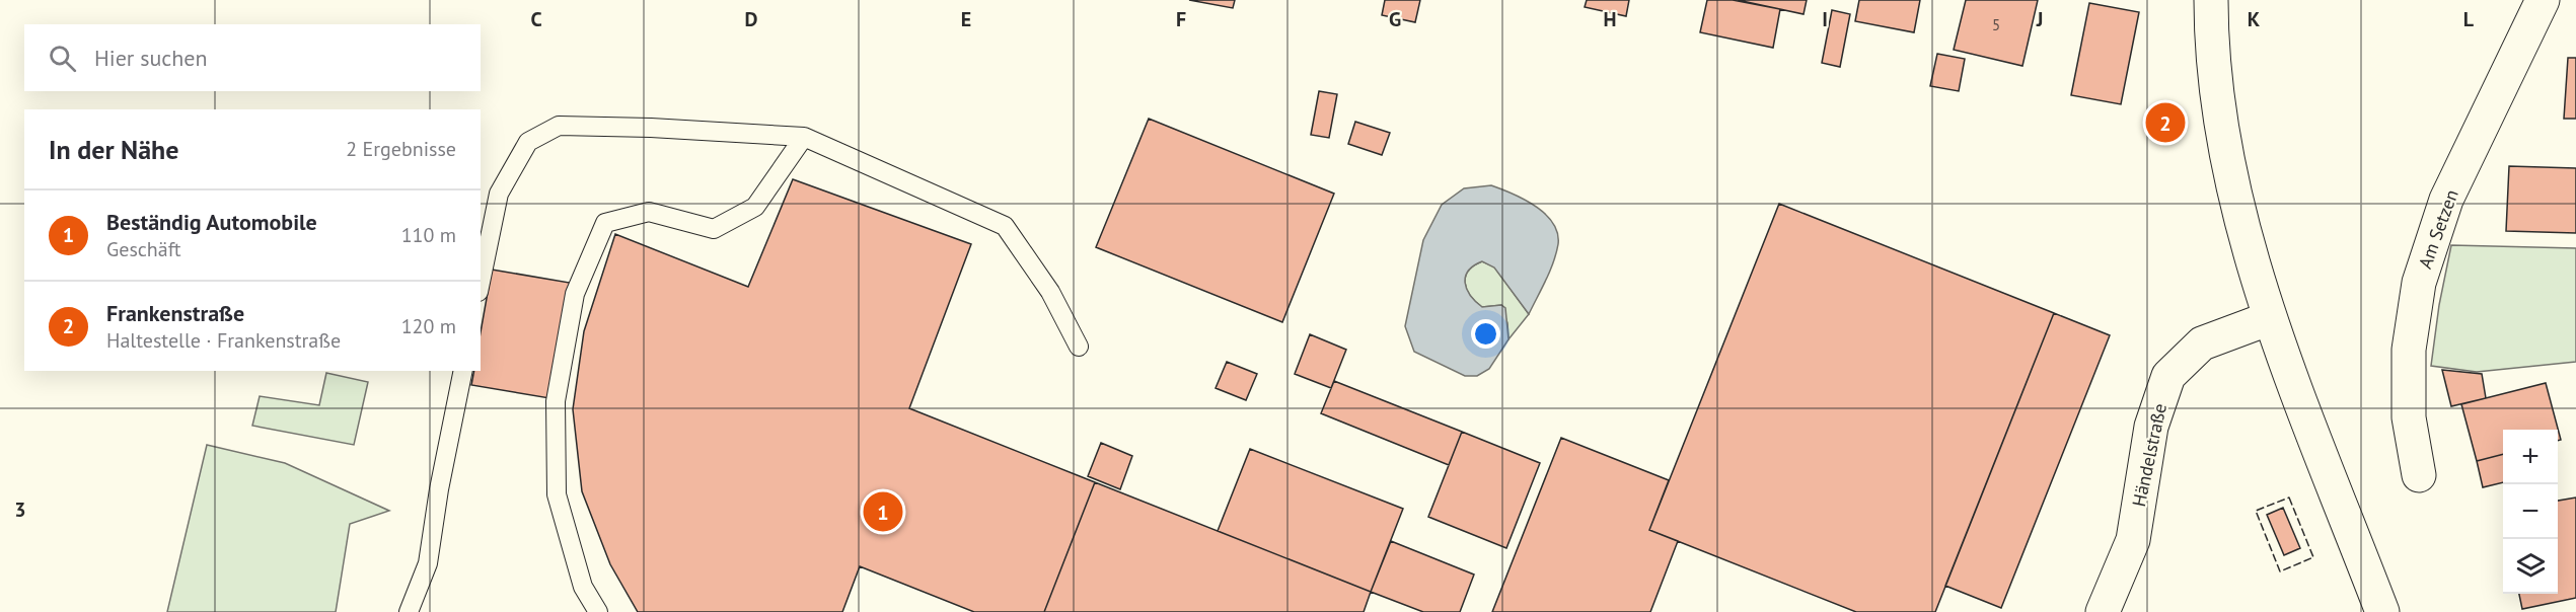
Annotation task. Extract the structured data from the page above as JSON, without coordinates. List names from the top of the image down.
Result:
{
  "streets": {
    "street": ["Am Setzen", "Händelstraße"]
  },
  "house_numbers": ["5"],
  "page": {
    "search": "Hier suchen",
    "pins": ["2", "1"],
    "heading": ["In der Nähe", "2 Ergebnisse"],
    "list": [
      {
        "mark": "1",
        "name": "Beständig Automobile",
        "note": "Geschäft",
        "value": "110 m"
      },
      {
        "mark": "2",
        "name": "Frankenstraße",
        "note": "Haltestelle · Frankenstraße",
        "value": "120 m"
      }
    ],
    "map_buttons": ["+", "−"]
  },
  "grid": {
    "columns": [
      "C",
      "D",
      "E",
      "F",
      "G",
      "H",
      "I",
      "J",
      "K",
      "L"
    ],
    "rows": ["3"]
  }
}
